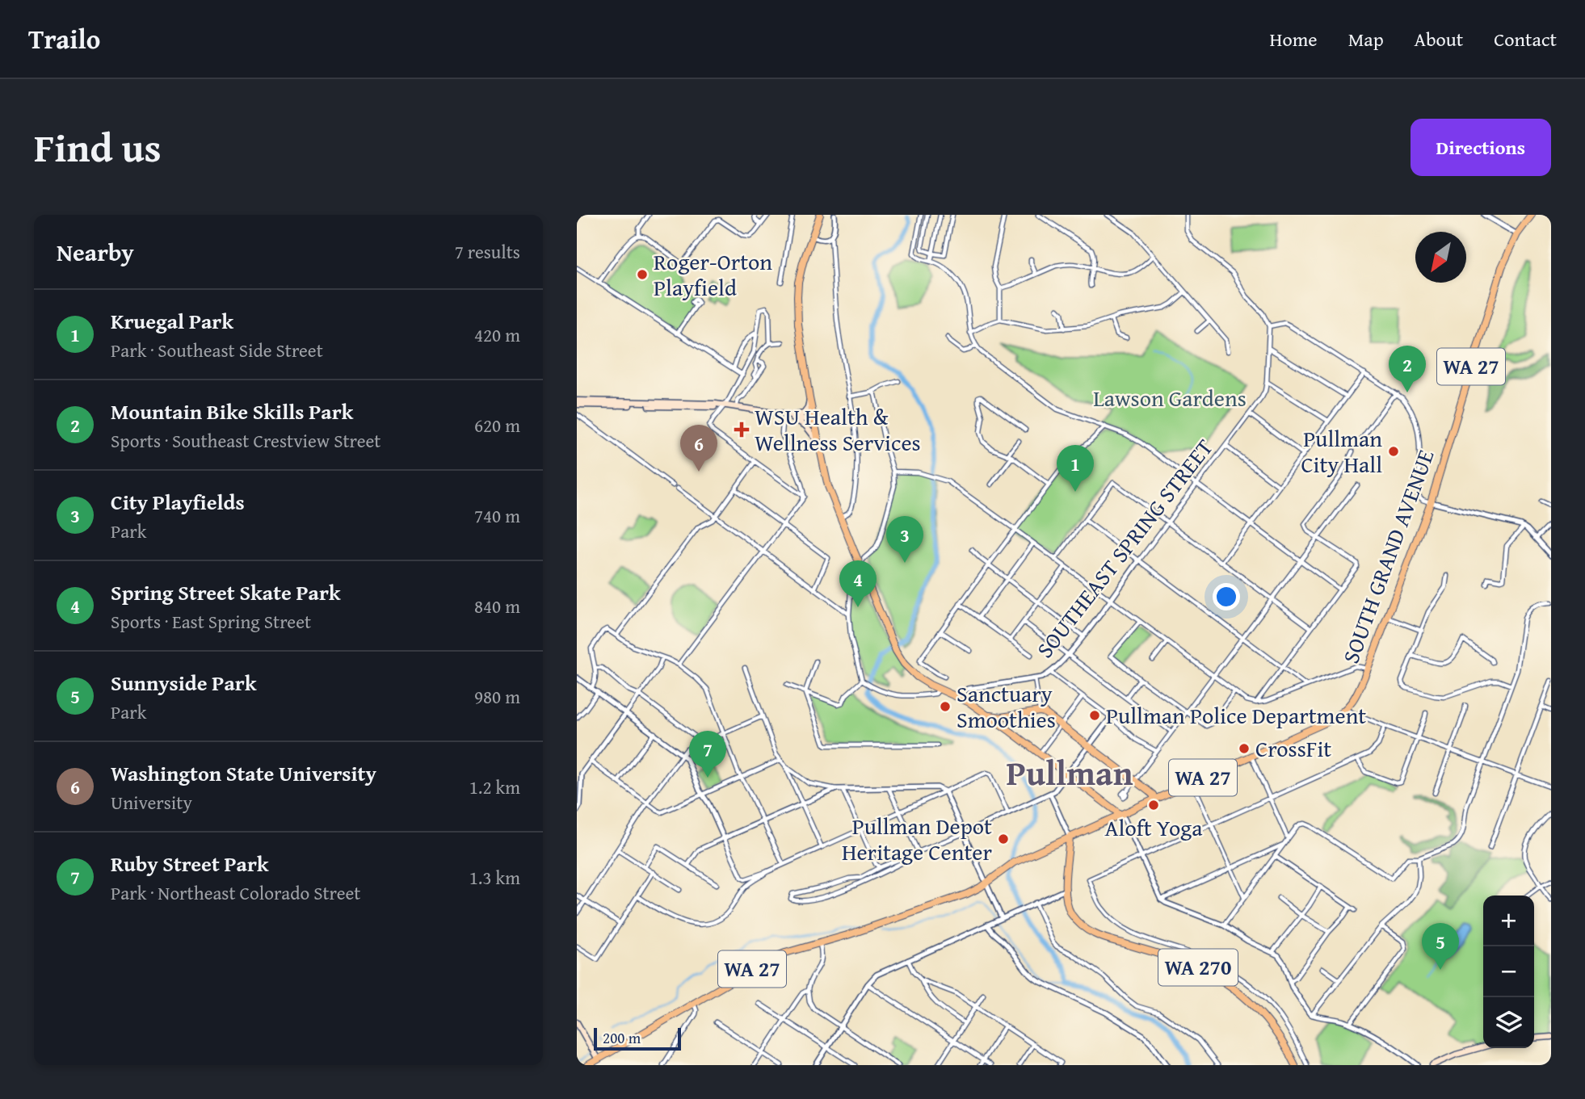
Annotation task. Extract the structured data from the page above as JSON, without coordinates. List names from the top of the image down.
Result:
{
  "streets": {
    "main road": ["WA 27", "SOUTH GRAND AVENUE", "WA 270"],
    "street": ["SOUTHEAST SPRING STREET"]
  },
  "crossings": [
    ["WA 27", "SOUTH GRAND AVENUE"],
    ["WA 27", "WA 270"]
  ],
  "districts": ["Pullman"],
  "parks": ["Lawson Gardens"],
  "places": {
    "other": [
      "Roger-Orton Playfield",
      "Pullman City Hall",
      "Sanctuary Smoothies",
      "Pullman Police Department",
      "CrossFit",
      "Aloft Yoga",
      "Pullman Depot Heritage Center"
    ],
    "health": ["WSU Health & Wellness Services"]
  },
  "scale_bar": "200 m",
  "north": "bottom left",
  "page": {
    "header": "Trailo",
    "nav": [
      "Home",
      "Map",
      "About",
      "Contact"
    ],
    "title": "Find us",
    "buttons": "Directions",
    "heading": ["Nearby", "7 results"],
    "list": [
      {
        "mark": "1",
        "name": "Kruegal Park",
        "note": "Park · Southeast Side Street",
        "value": "420 m"
      },
      {
        "mark": "2",
        "name": "Mountain Bike Skills Park",
        "note": "Sports · Southeast Crestview Street",
        "value": "620 m"
      },
      {
        "mark": "3",
        "name": "City Playfields",
        "note": "Park",
        "value": "740 m"
      },
      {
        "mark": "4",
        "name": "Spring Street Skate Park",
        "note": "Sports · East Spring Street",
        "value": "840 m"
      },
      {
        "mark": "5",
        "name": "Sunnyside Park",
        "note": "Park",
        "value": "980 m"
      },
      {
        "mark": "6",
        "name": "Washington State University",
        "note": "University",
        "value": "1.2 km"
      },
      {
        "mark": "7",
        "name": "Ruby Street Park",
        "note": "Park · Northeast Colorado Street",
        "value": "1.3 km"
      }
    ],
    "pins": [
      "2",
      "6",
      "1",
      "3",
      "4",
      "7",
      "5"
    ],
    "map_buttons": ["+", "−"],
    "scale": "200 m"
  }
}
